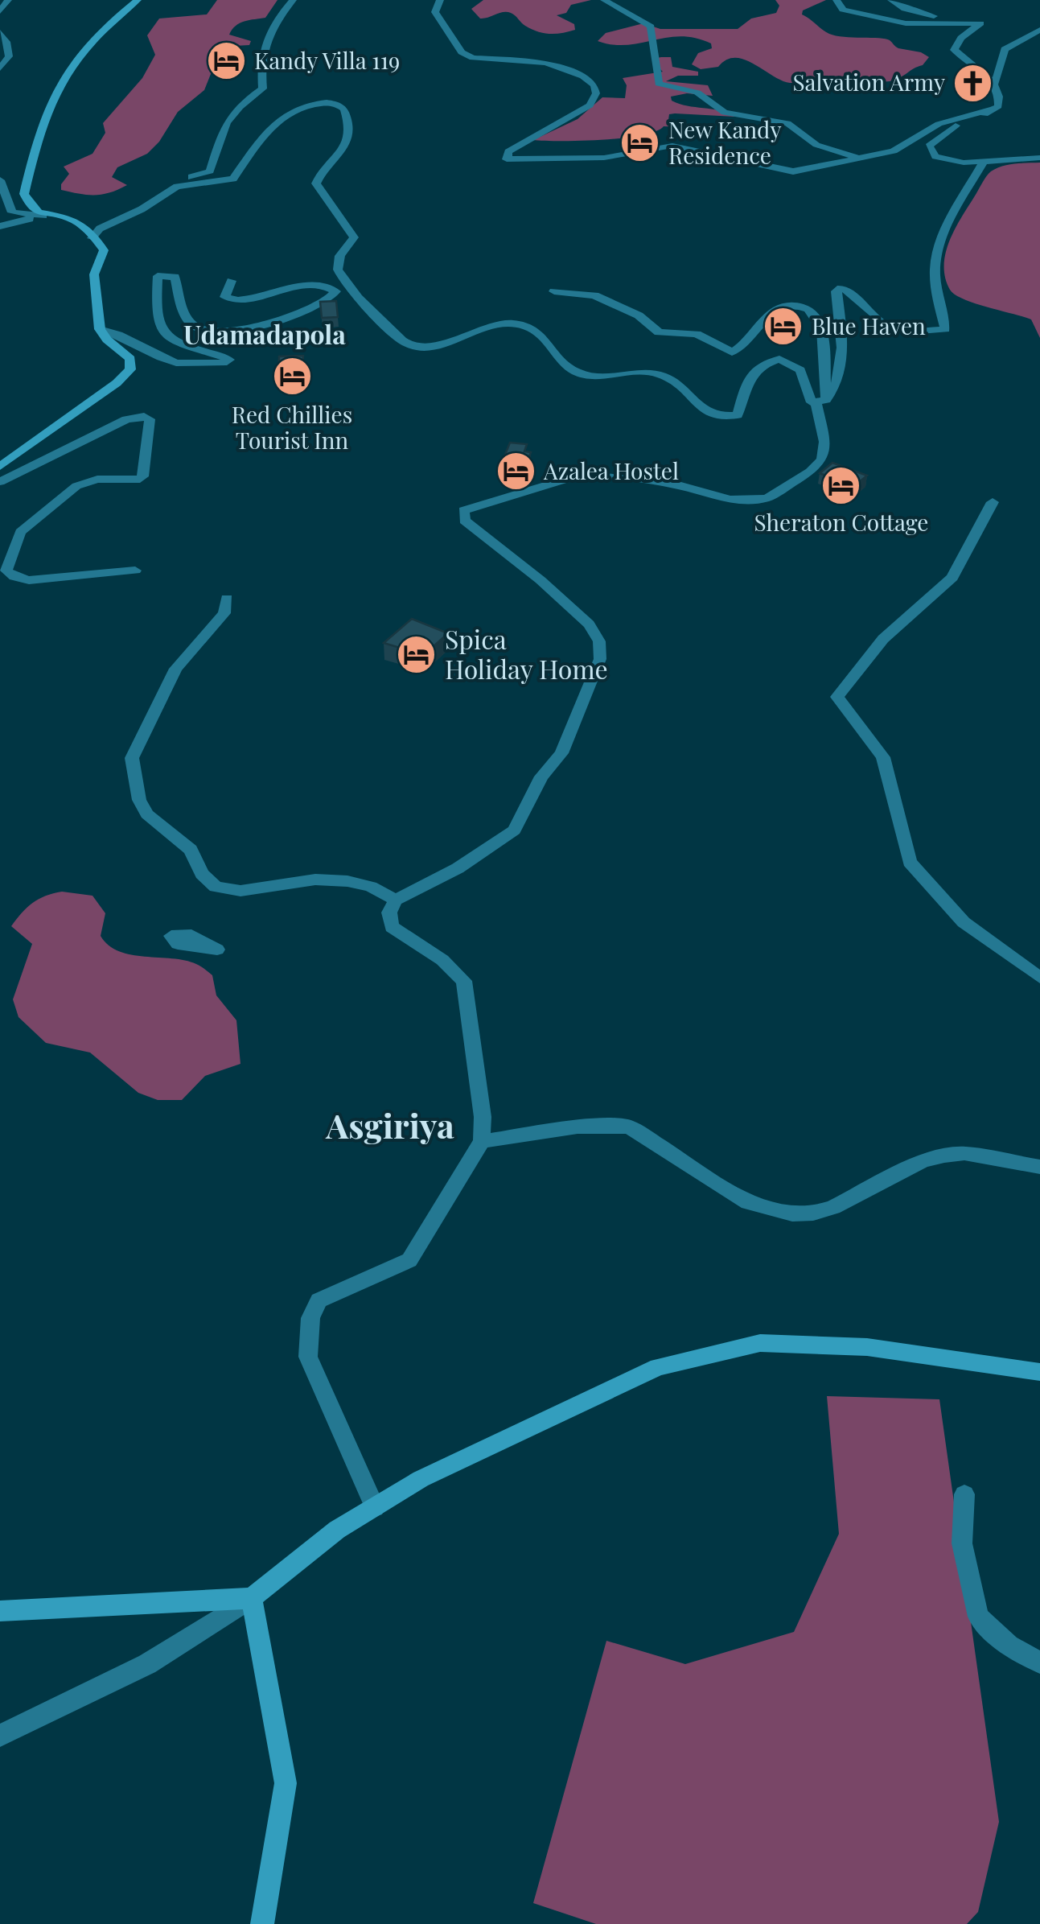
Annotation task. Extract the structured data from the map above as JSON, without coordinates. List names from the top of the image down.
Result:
{
  "districts": ["Udamadapola", "Asgiriya"],
  "places": {
    "hotel": [
      "Kandy Villa 119",
      "New Kandy Residence",
      "Blue Haven",
      "Red Chillies Tourist Inn",
      "Azalea Hostel",
      "Sheraton Cottage",
      "Spica Holiday Home"
    ],
    "church": ["Salvation Army"]
  }
}
